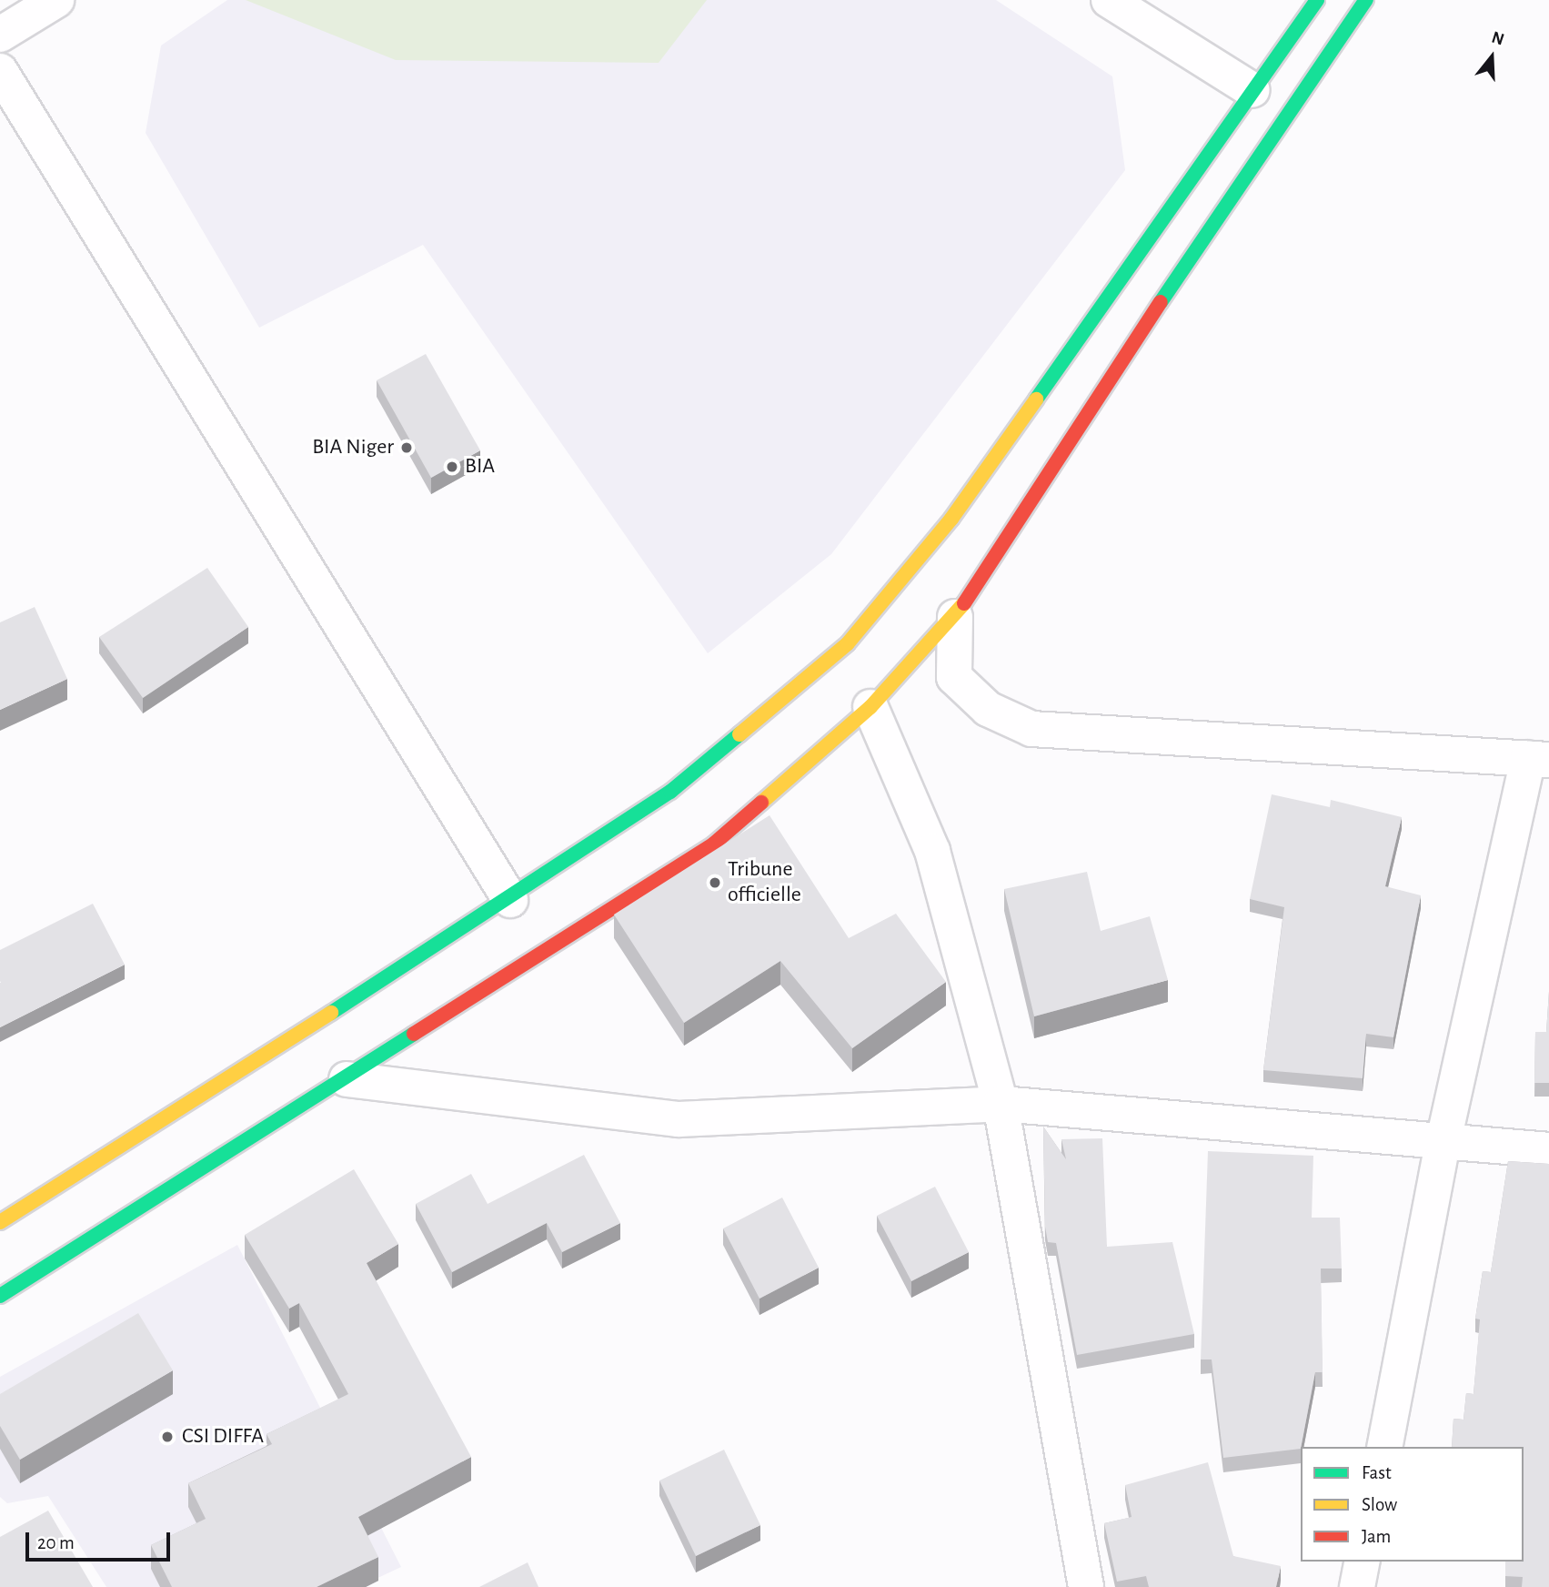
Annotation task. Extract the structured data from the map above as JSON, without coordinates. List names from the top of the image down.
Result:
{
  "places": [
    "BIA Niger",
    "BIA",
    "Tribune officielle",
    "CSI DIFFA"
  ],
  "legend": ["Fast", "Slow", "Jam"],
  "scale_bar": "20 m",
  "north": "top"
}
